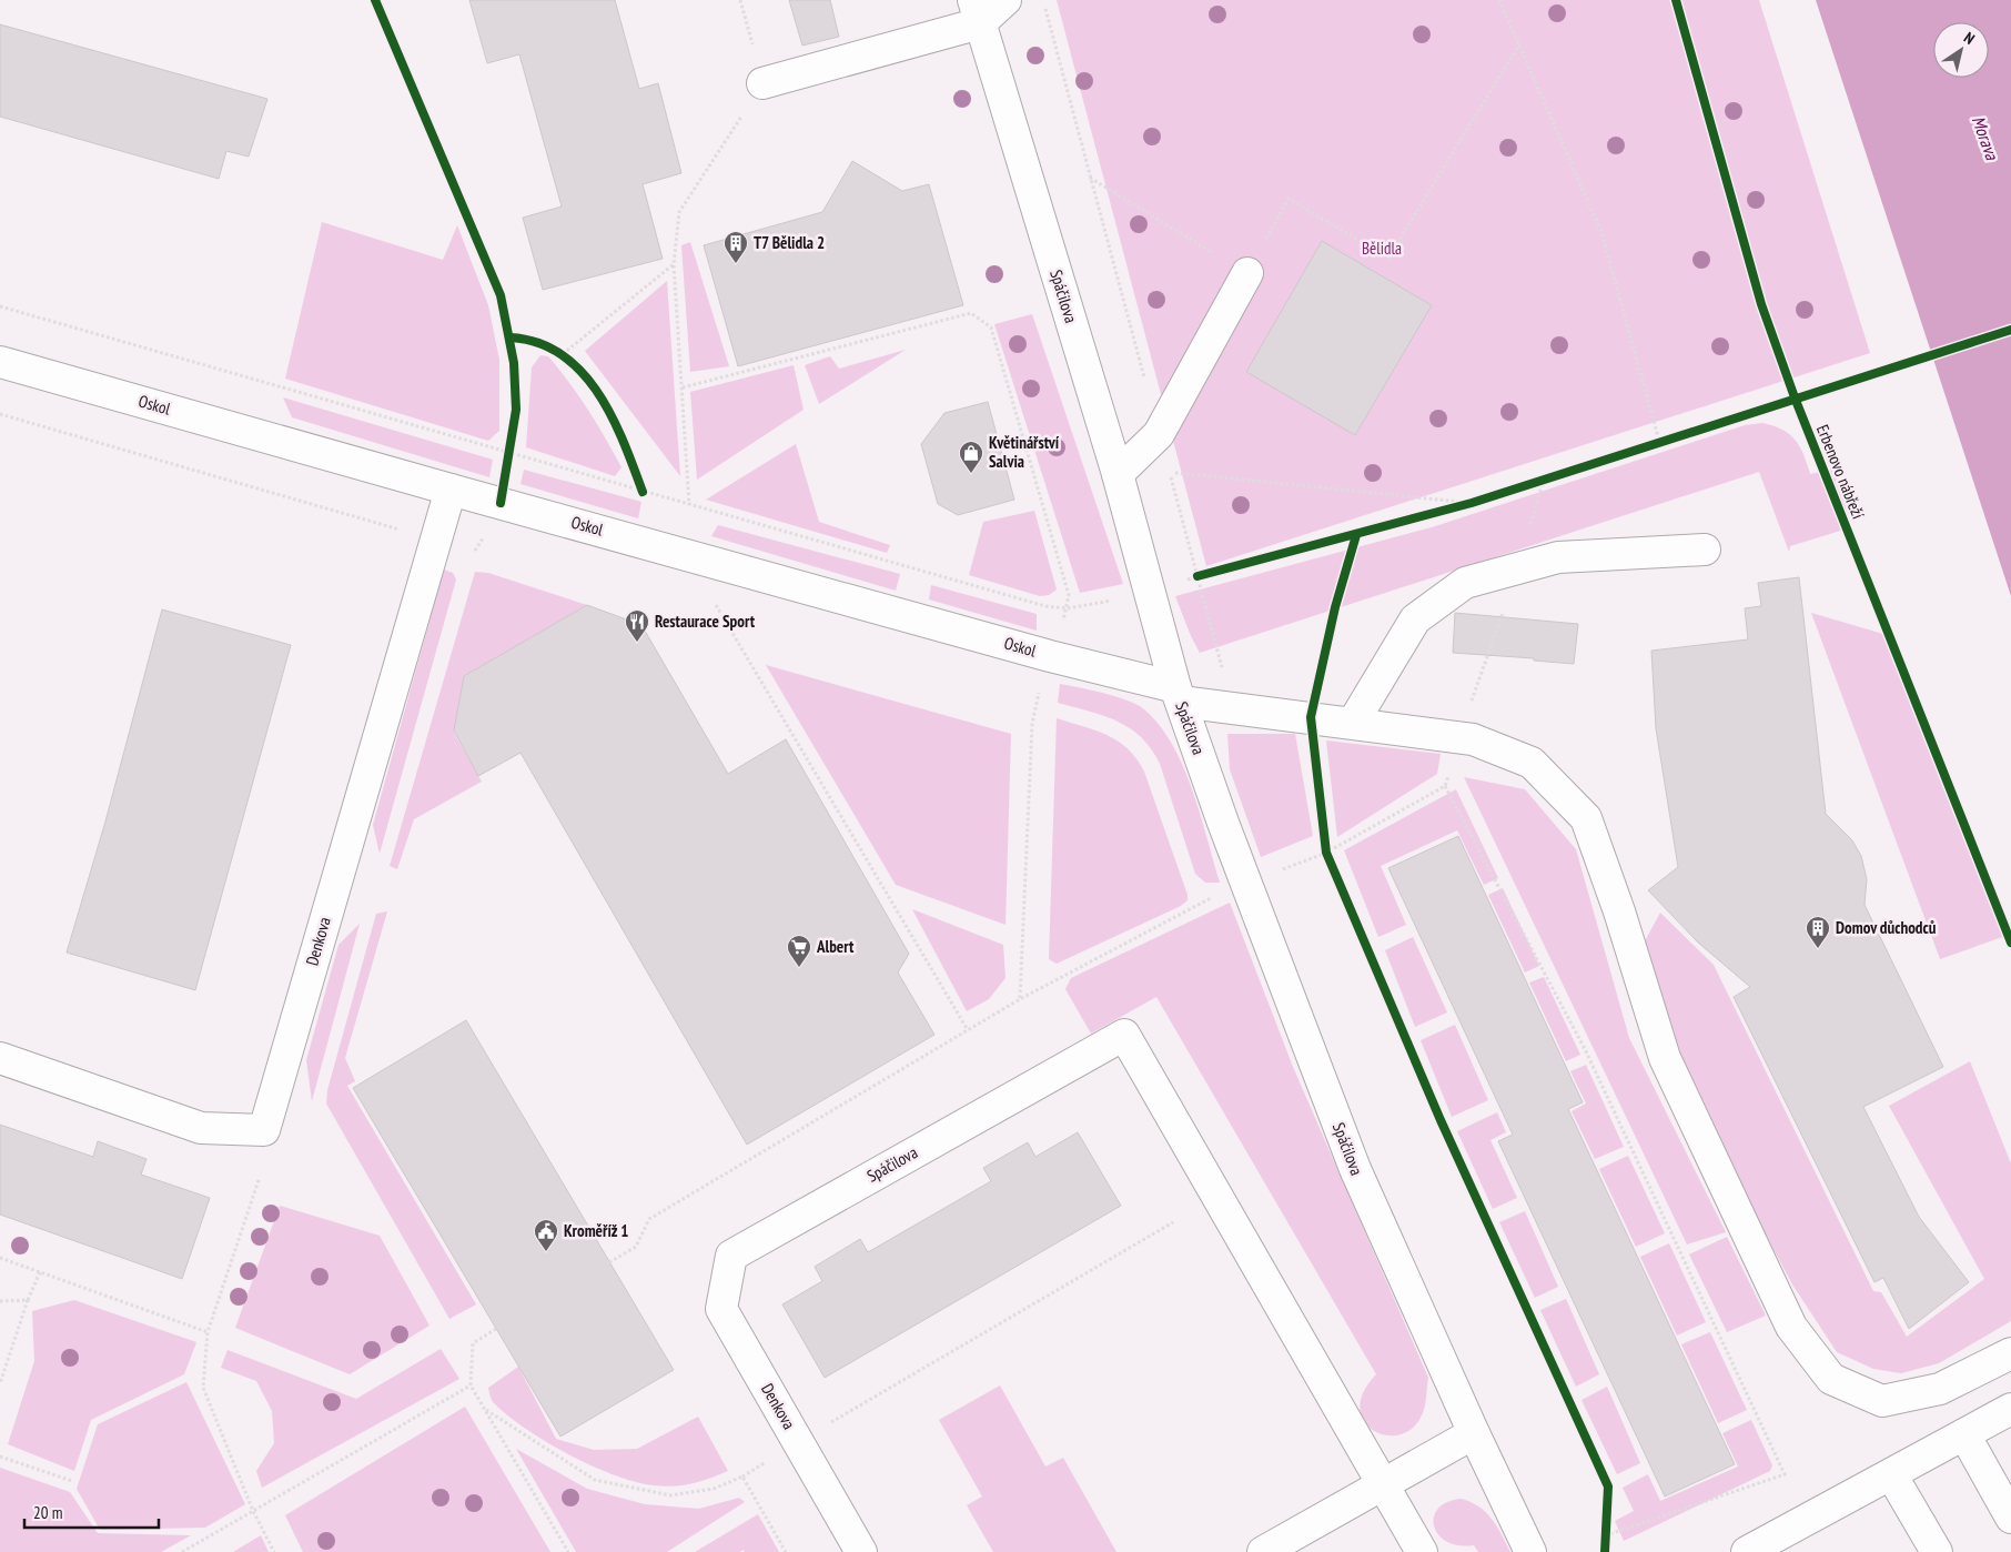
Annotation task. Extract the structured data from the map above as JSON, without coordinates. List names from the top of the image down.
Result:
{
  "streets": {
    "street": ["Spáčilova", "Oskol", "Denkova"],
    "cycle path": ["Erbenovo nábřeží"]
  },
  "crossings": [
    ["Spáčilova", "Oskol"],
    ["Spáčilova", "Denkova"],
    ["Oskol", "Denkova"]
  ],
  "water": ["Morava"],
  "parks": ["Bělidla"],
  "places": {
    "building": ["T7 Bělidla 2", "Domov důchodců"],
    "shop": ["Květinářství Salvia"],
    "restaurant": ["Restaurace Sport"],
    "supermarket": ["Albert"],
    "public building": ["Kroměříž 1"]
  },
  "scale_bar": "20 m",
  "north": "top right"
}
